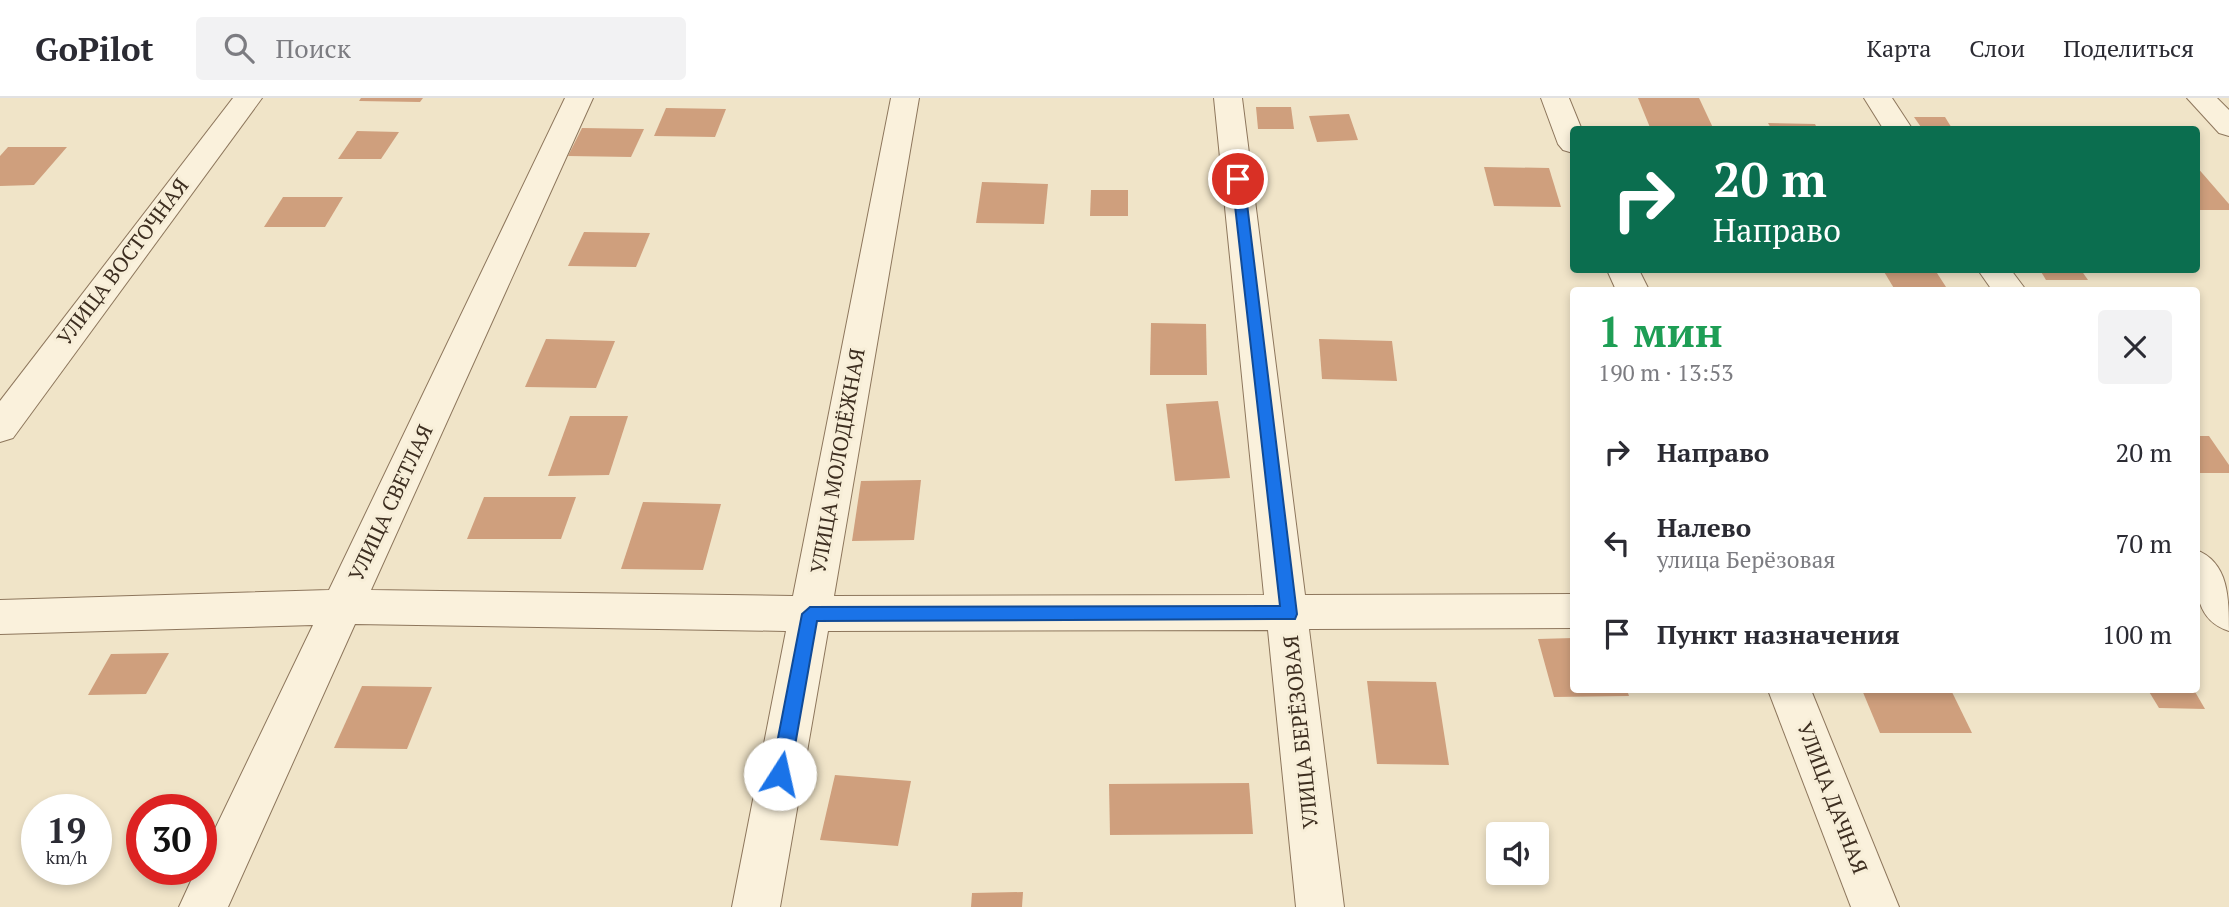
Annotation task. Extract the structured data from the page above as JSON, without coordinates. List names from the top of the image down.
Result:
{
  "streets": {
    "street": [
      "УЛИЦА ВОСТОЧНАЯ",
      "УЛИЦА МОЛОДЁЖНАЯ",
      "УЛИЦА СВЕТЛАЯ",
      "УЛИЦА БЕРЁЗОВАЯ",
      "УЛИЦА ДАЧНАЯ"
    ]
  },
  "page": {
    "header": "GoPilot",
    "search": "Поиск",
    "nav": ["Карта", "Слои", "Поделиться"],
    "turn": ["20 m", "Направо"],
    "heading": ["1 мин", "190 m · 13:53"],
    "list": [
      {
        "name": "Направо",
        "value": "20 m"
      },
      {
        "name": "Налево",
        "note": "улица Берёзовая",
        "value": "70 m"
      },
      {
        "name": "Пункт назначения",
        "value": "100 m"
      }
    ],
    "speed": "19 km/h",
    "limit": "30"
  }
}
